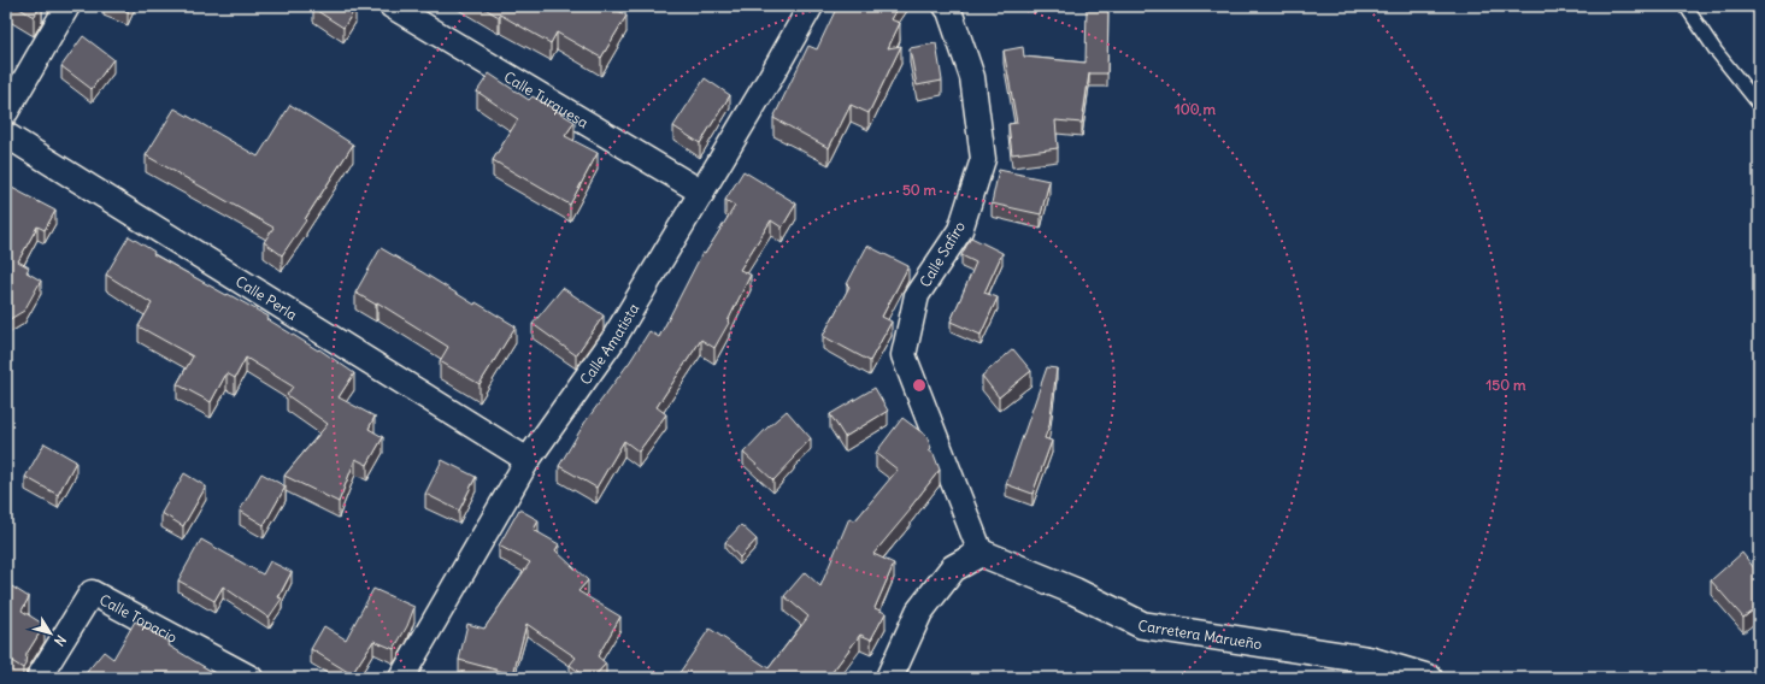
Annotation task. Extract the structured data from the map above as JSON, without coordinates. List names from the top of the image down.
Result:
{
  "streets": {
    "street": [
      "Calle Turquesa",
      "Calle Safiro",
      "Calle Perla",
      "Calle Amatista",
      "Calle Topacio",
      "Carretera Marueño"
    ]
  },
  "crossings": [
    ["Calle Turquesa", "Calle Amatista"],
    ["Calle Safiro", "Carretera Marueño"],
    ["Calle Perla", "Calle Amatista"]
  ],
  "north": "bottom right",
  "rings": ["100 m", "50 m", "150 m"]
}
